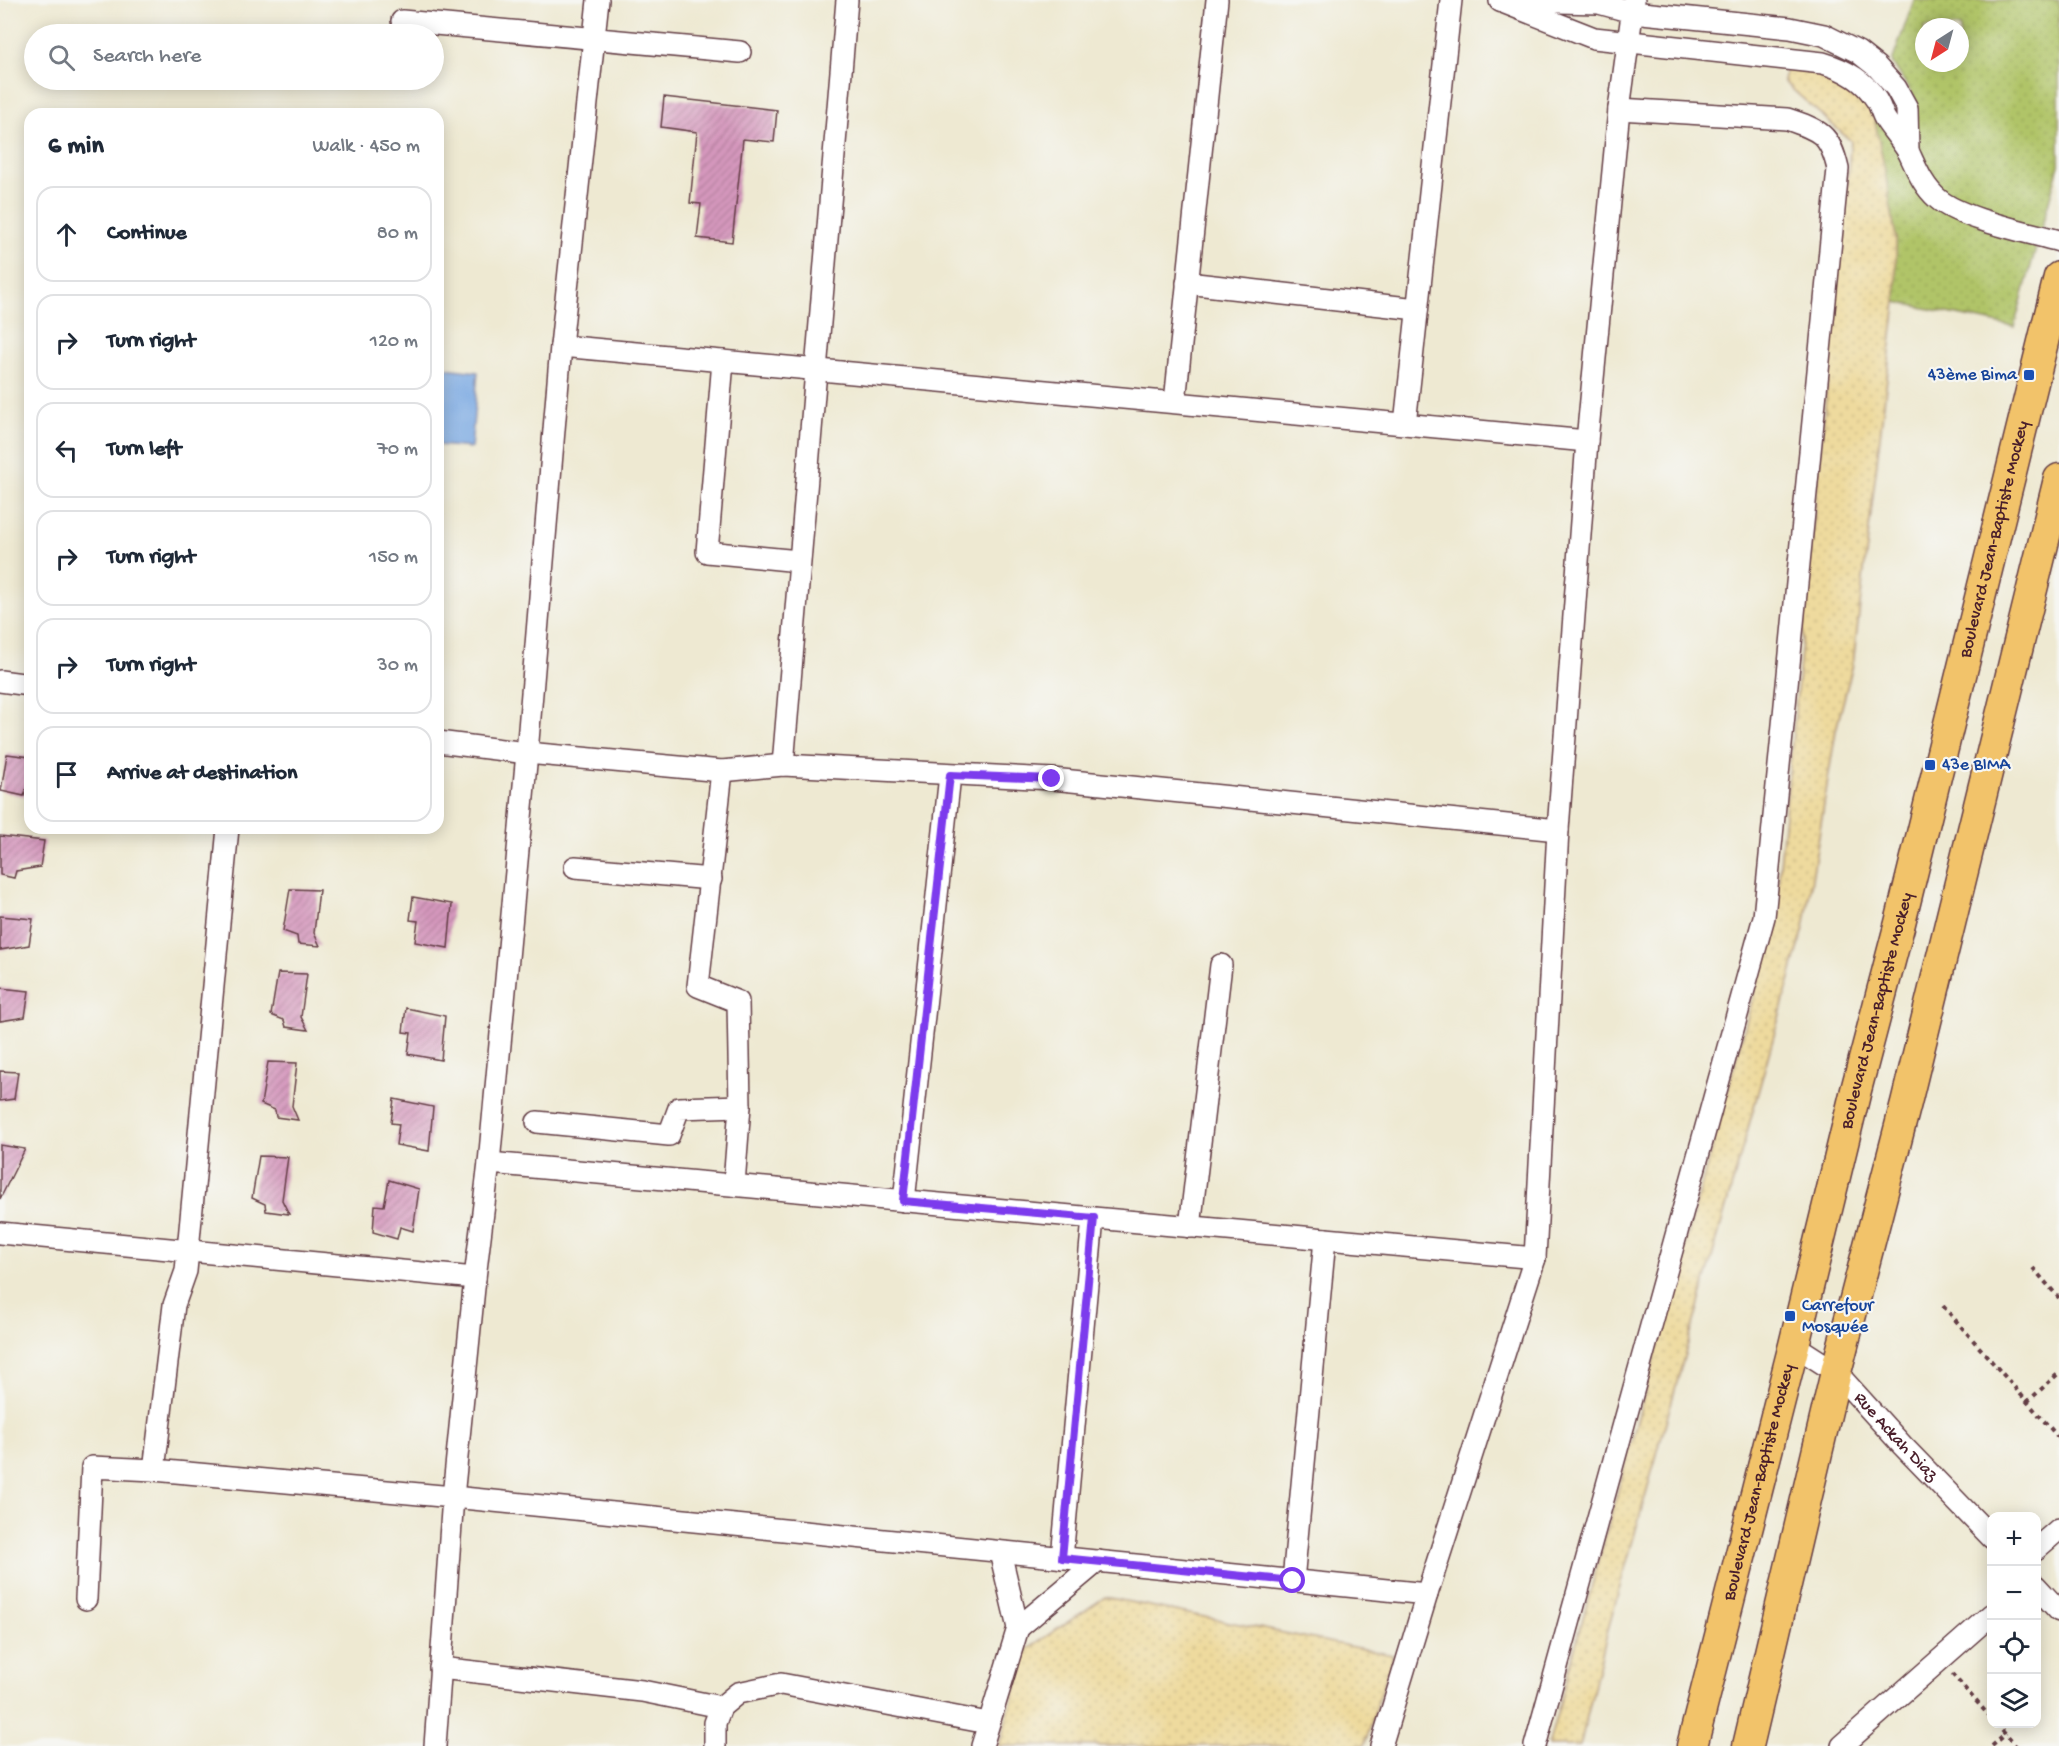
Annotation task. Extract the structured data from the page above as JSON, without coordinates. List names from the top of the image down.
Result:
{
  "streets": {
    "highway": ["Boulevard Jean-Baptiste Mockey"],
    "street": ["Rue Ackah Diaz"]
  },
  "crossings": [
    ["Boulevard Jean-Baptiste Mockey", "Rue Ackah Diaz"]
  ],
  "places": {
    "transit": ["43ème Bima", "43e BIMA", "Carrefour Mosquée"]
  },
  "north": "bottom left",
  "page": {
    "search": "Search here",
    "heading": ["6 min", "Walk · 450 m"],
    "list": [
      ["Continue", "80 m"],
      ["Turn right", "120 m"],
      ["Turn left", "70 m"],
      ["Turn right", "150 m"],
      ["Turn right", "30 m"],
      "Arrive at destination"
    ],
    "map_buttons": ["+", "−"]
  }
}
